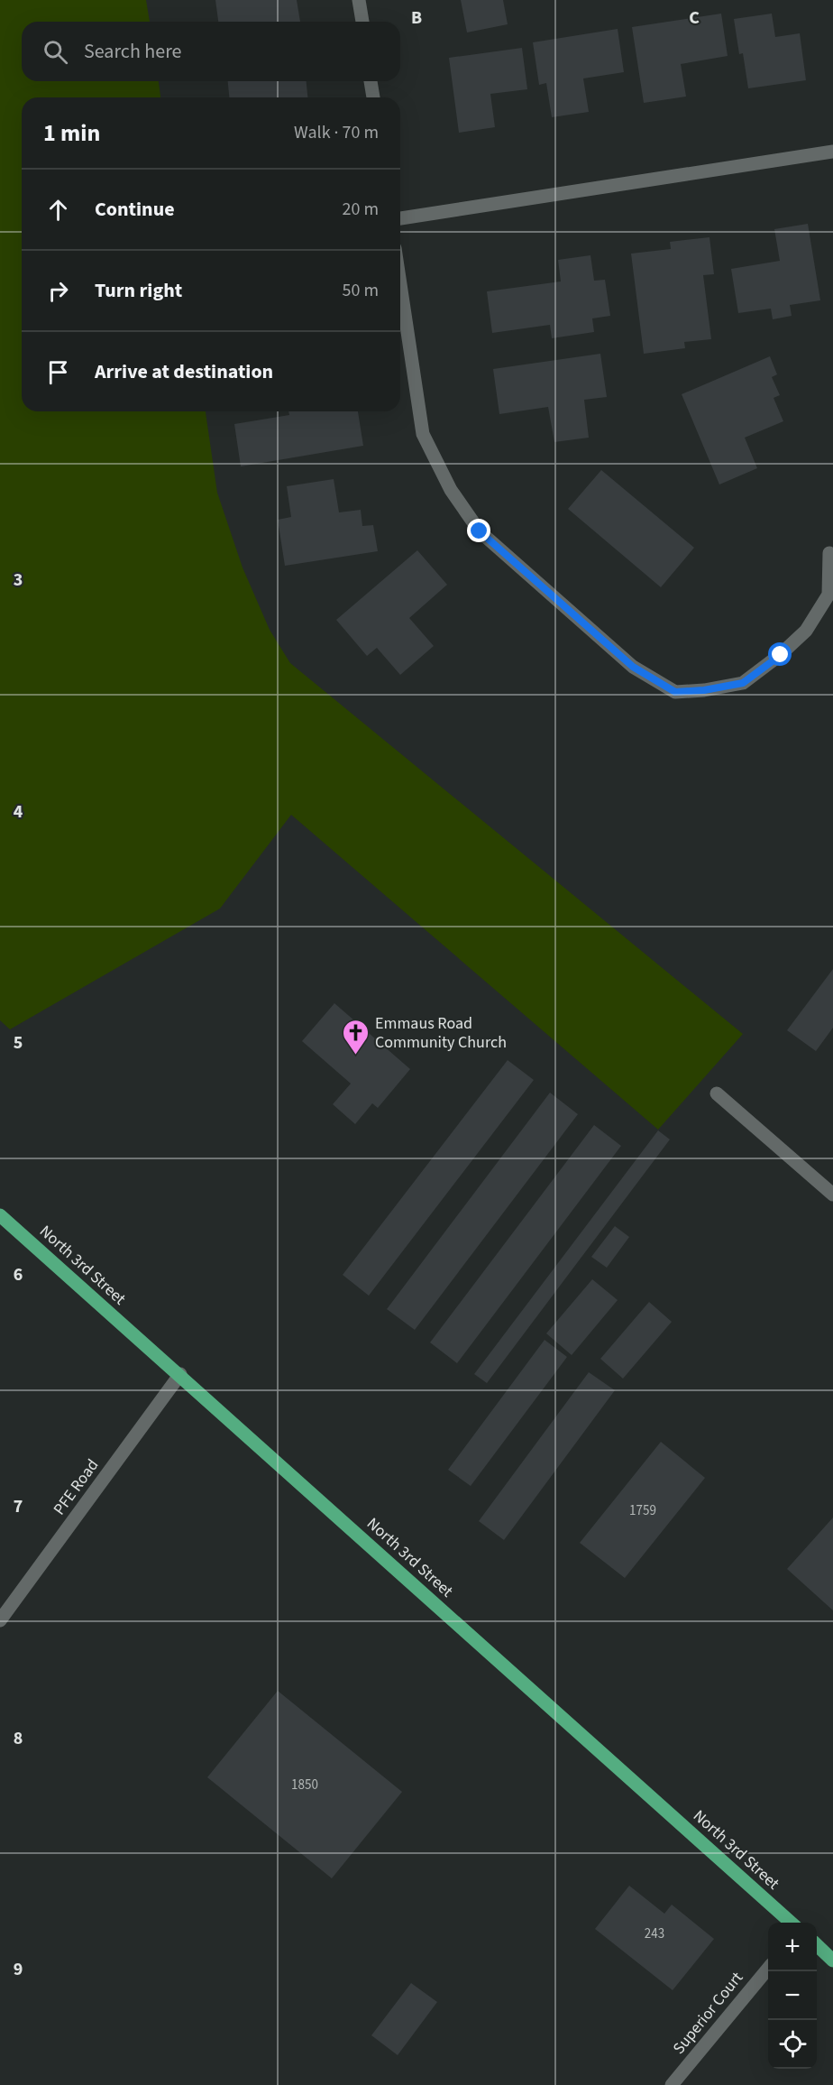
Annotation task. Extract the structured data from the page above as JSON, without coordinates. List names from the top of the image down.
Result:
{
  "streets": {
    "main road": ["North 3rd Street"],
    "street": ["PFE Road", "Superior Court"]
  },
  "crossings": [
    ["North 3rd Street", "PFE Road"]
  ],
  "places": {
    "church": ["Emmaus Road Community Church"]
  },
  "house_numbers": ["1759", "1850", "243"],
  "page": {
    "search": "Search here",
    "heading": ["1 min", "Walk · 70 m"],
    "list": [
      ["Continue", "20 m"],
      ["Turn right", "50 m"],
      "Arrive at destination"
    ],
    "map_buttons": ["+", "−"]
  },
  "grid": {
    "columns": ["B", "C"],
    "rows": [
      "3",
      "4",
      "5",
      "6",
      "7",
      "8",
      "9"
    ]
  }
}
